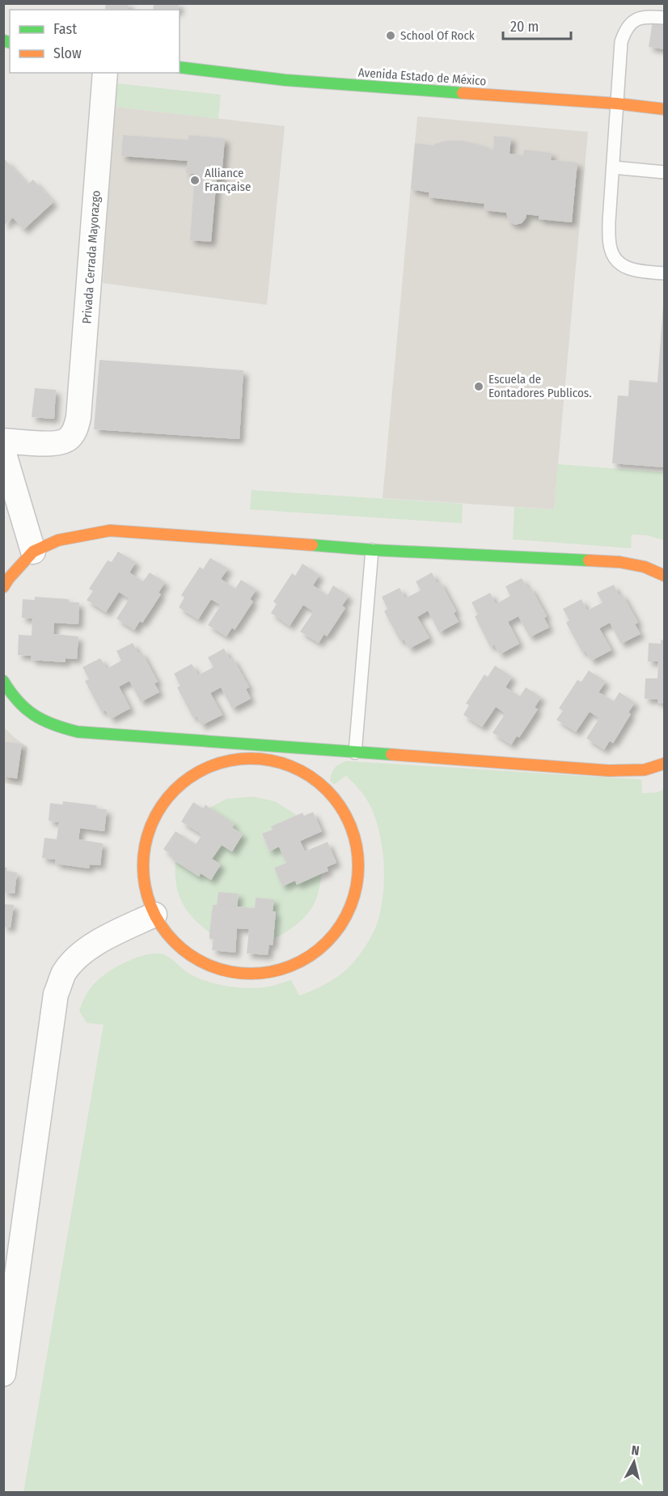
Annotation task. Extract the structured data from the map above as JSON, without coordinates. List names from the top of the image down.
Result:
{
  "streets": {
    "street": ["Avenida Estado de México", "Privada Cerrada Mayorazgo"]
  },
  "places": ["School Of Rock", "Alliance Française", "Escuela de Eontadores Publicos."],
  "legend": ["Fast", "Slow"],
  "scale_bar": "20 m",
  "north": "top"
}
